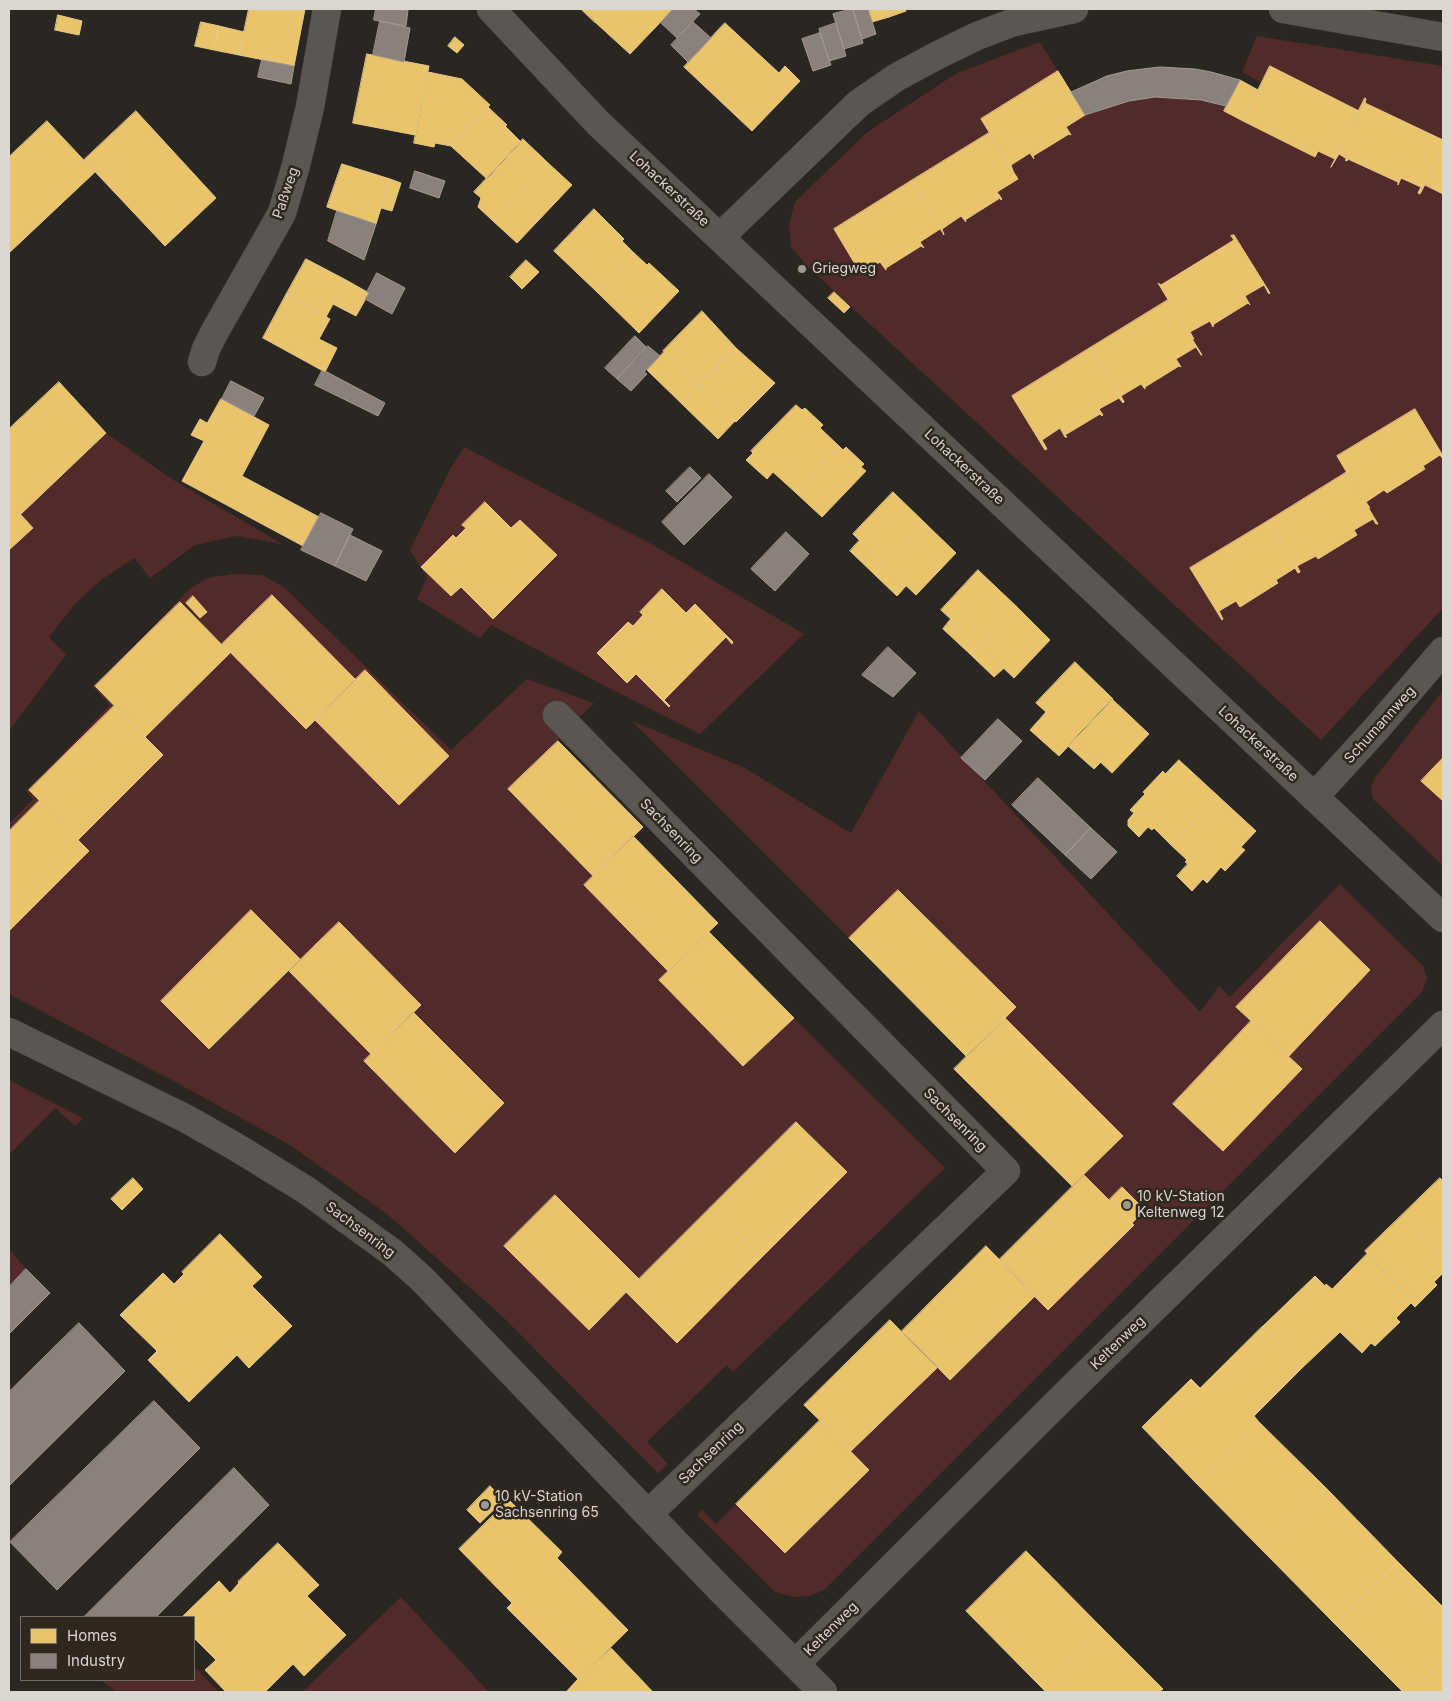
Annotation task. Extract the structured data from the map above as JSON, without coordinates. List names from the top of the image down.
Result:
{
  "streets": {
    "street": [
      "Lohackerstraße",
      "Paßweg",
      "Schumannweg",
      "Sachsenring",
      "Keltenweg"
    ]
  },
  "crossings": [
    ["Lohackerstraße", "Schumannweg"],
    ["Sachsenring", "Keltenweg"]
  ],
  "places": ["Griegweg", "10 kV-Station Keltenweg 12", "10 kV-Station Sachsenring 65"],
  "legend": ["Homes", "Industry"]
}
